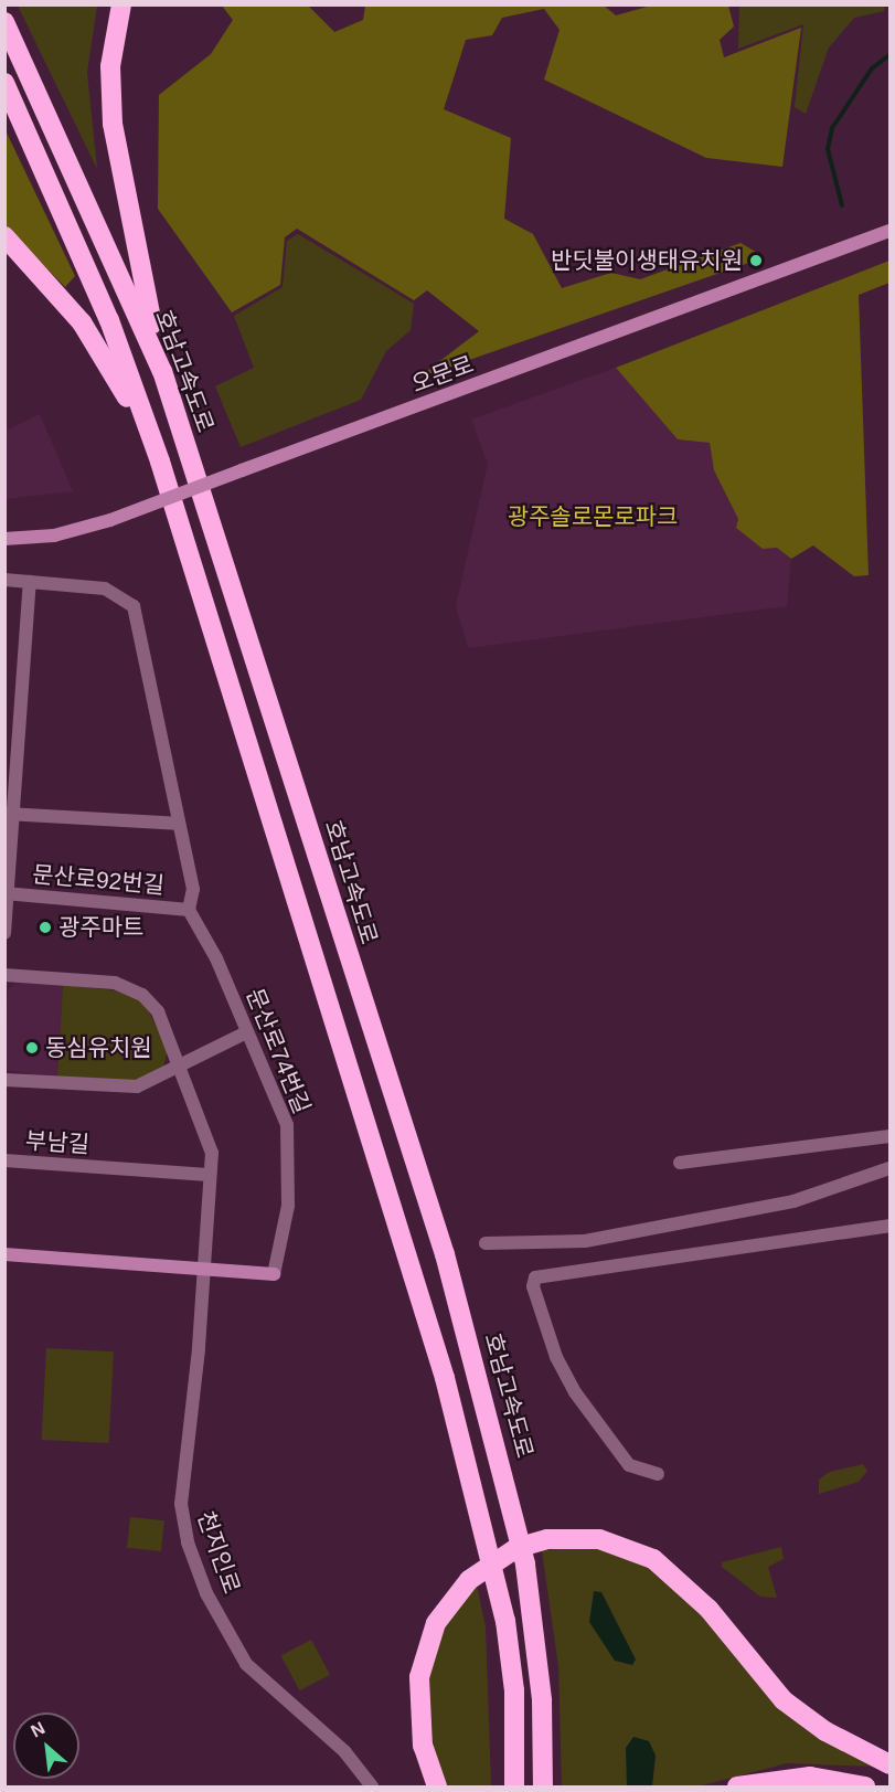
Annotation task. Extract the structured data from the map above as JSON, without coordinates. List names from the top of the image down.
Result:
{
  "streets": {
    "highway": ["호남고속도로"],
    "main road": ["오문로", "문산로74번길"],
    "street": ["문산로92번길", "부남길", "천지인로"]
  },
  "crossings": [
    ["문산로92번길", "문산로74번길"],
    ["문산로74번길", "천지인로"],
    ["부남길", "천지인로"]
  ],
  "parks": ["광주솔로몬로파크"],
  "places": ["반딧불이생태유치원", "광주마트", "동심유치원"],
  "north": "top left"
}
